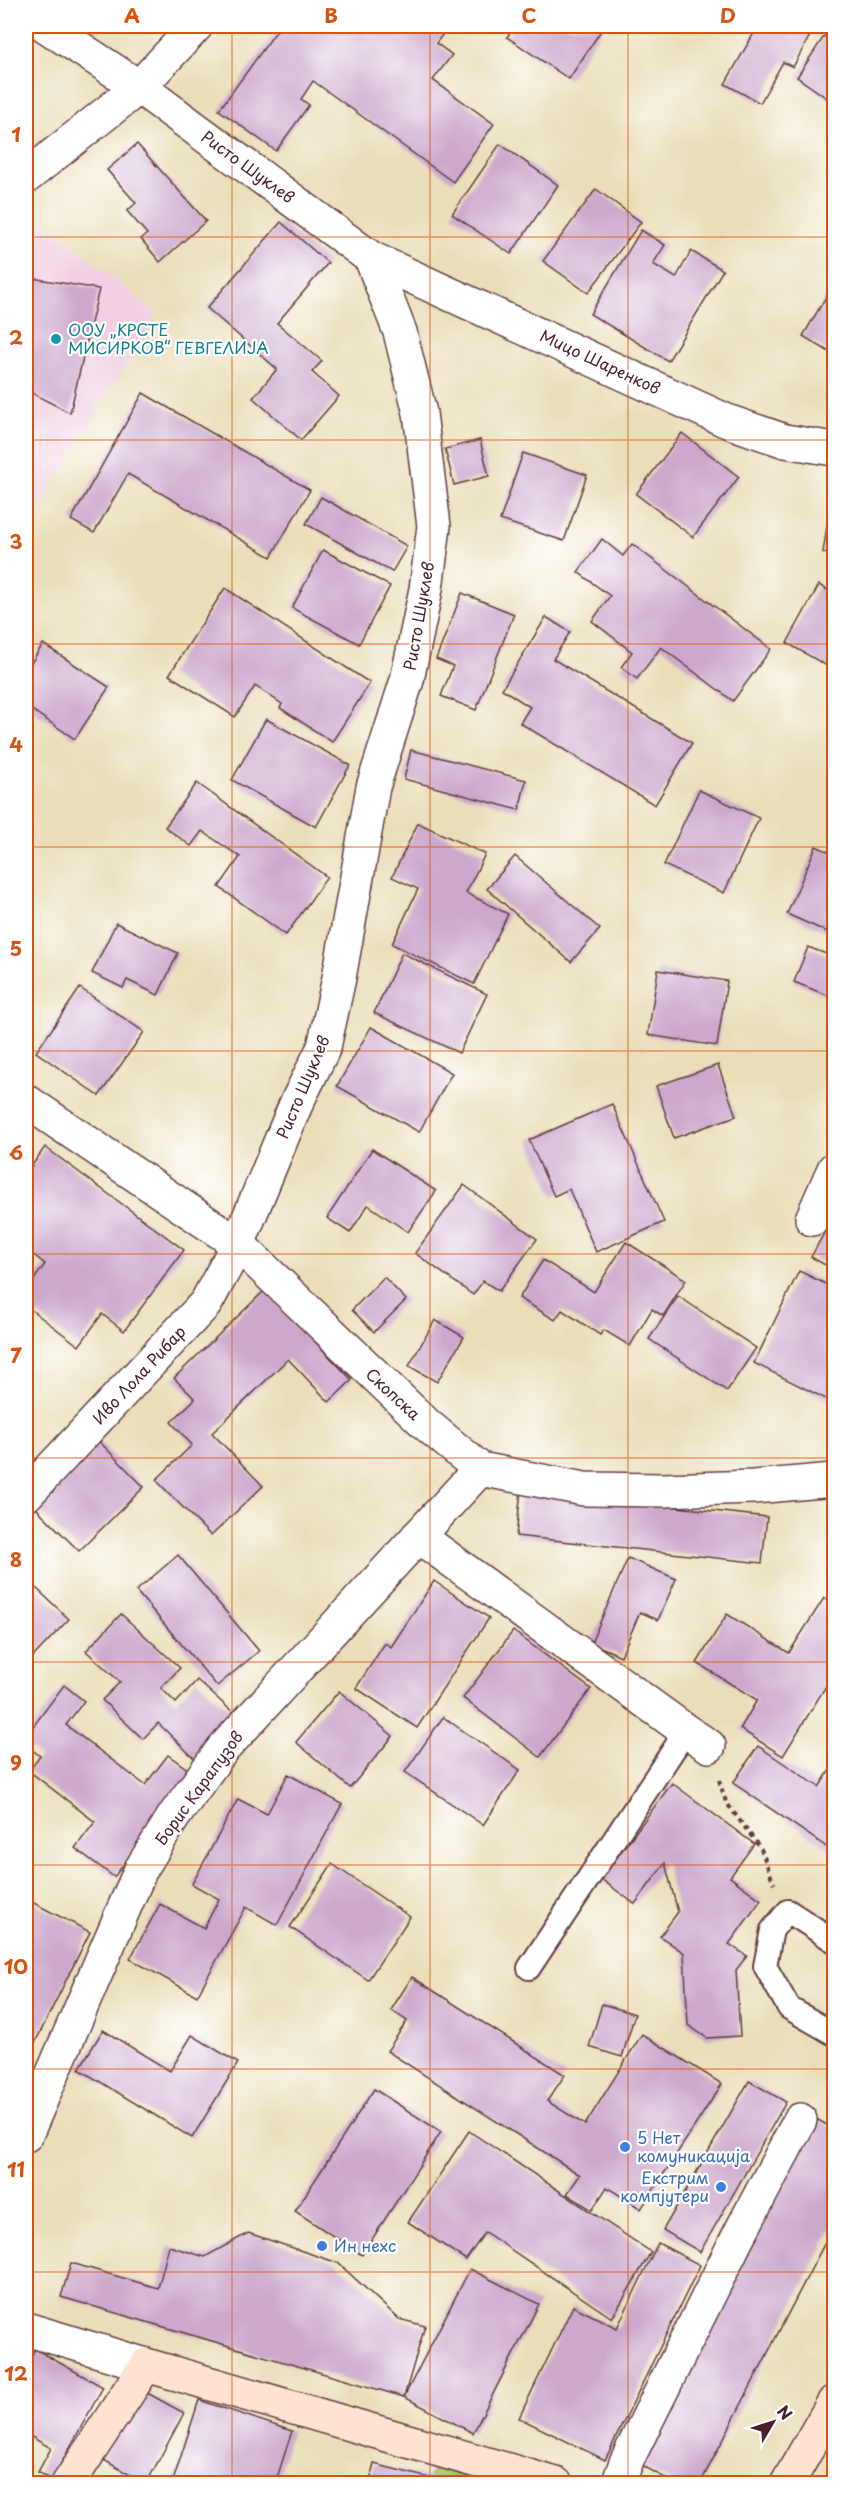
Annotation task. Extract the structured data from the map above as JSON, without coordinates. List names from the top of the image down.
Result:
{
  "streets": {
    "street": [
      "Ристо Шуклев",
      "Мицо Шаренков",
      "Иво Лола Рибар",
      "Скопска",
      "Борис Карапузов"
    ]
  },
  "crossings": [
    ["Ристо Шуклев", "Мицо Шаренков"],
    ["Ристо Шуклев", "Иво Лола Рибар"],
    ["Ристо Шуклев", "Скопска"],
    ["Иво Лола Рибар", "Скопска"],
    ["Скопска", "Борис Карапузов"]
  ],
  "places": [
    "ООУ „КРСТЕ МИСИРКОВ“ ГЕВГЕЛИЈА",
    "5 Нет комуникација",
    "Екстрим компјутери",
    "Ин нехс"
  ],
  "north": "top right",
  "grid": {
    "columns": [
      "A",
      "B",
      "C",
      "D"
    ],
    "rows": [
      "1",
      "2",
      "3",
      "4",
      "5",
      "6",
      "7",
      "8",
      "9",
      "10",
      "11",
      "12"
    ]
  }
}
